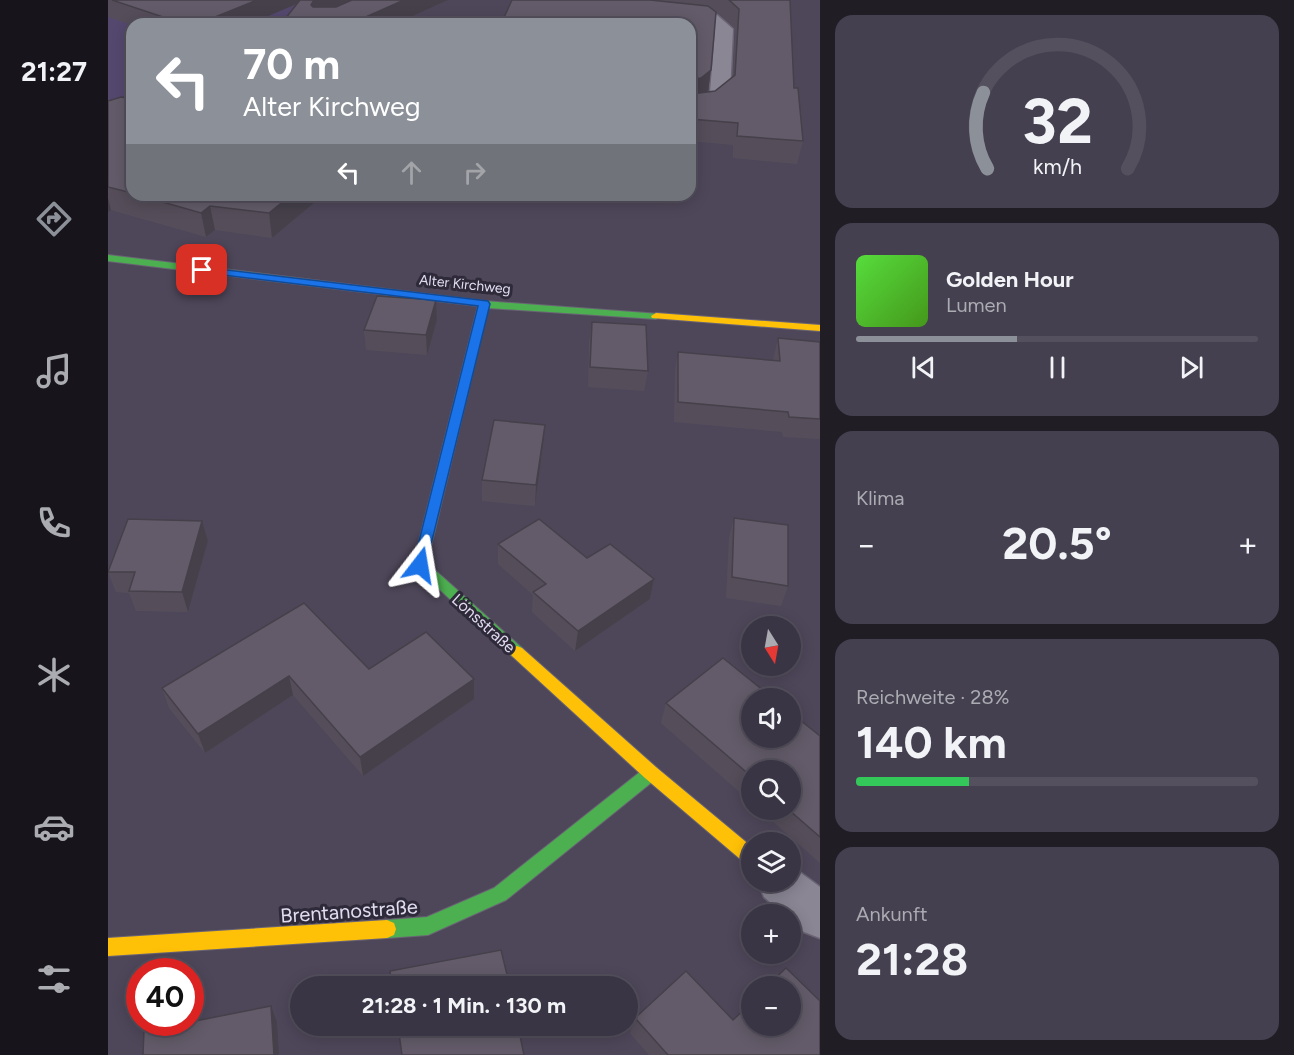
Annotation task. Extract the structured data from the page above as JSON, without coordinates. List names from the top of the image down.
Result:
{
  "streets": {
    "street": ["Alter Kirchweg", "Lönsstraße", "Brentanostraße"]
  },
  "crossings": [
    ["Alter Kirchweg", "Lönsstraße"],
    ["Lönsstraße", "Brentanostraße"]
  ],
  "north": "bottom",
  "page": {
    "tabs": "21:27",
    "turn": ["70 m", "Alter Kirchweg"],
    "song": ["Golden Hour", "Lumen"],
    "tile": [
      "Klima",
      ["Reichweite · 28%", "140 km"],
      ["Ankunft", "21:28"]
    ],
    "heat": ["−", "20.5°", "+"],
    "map_buttons": ["+", "−"],
    "limit": "40",
    "trip": "21:28 · 1 Min. · 130 m",
    "gauge": ["32", "km/h"]
  }
}
